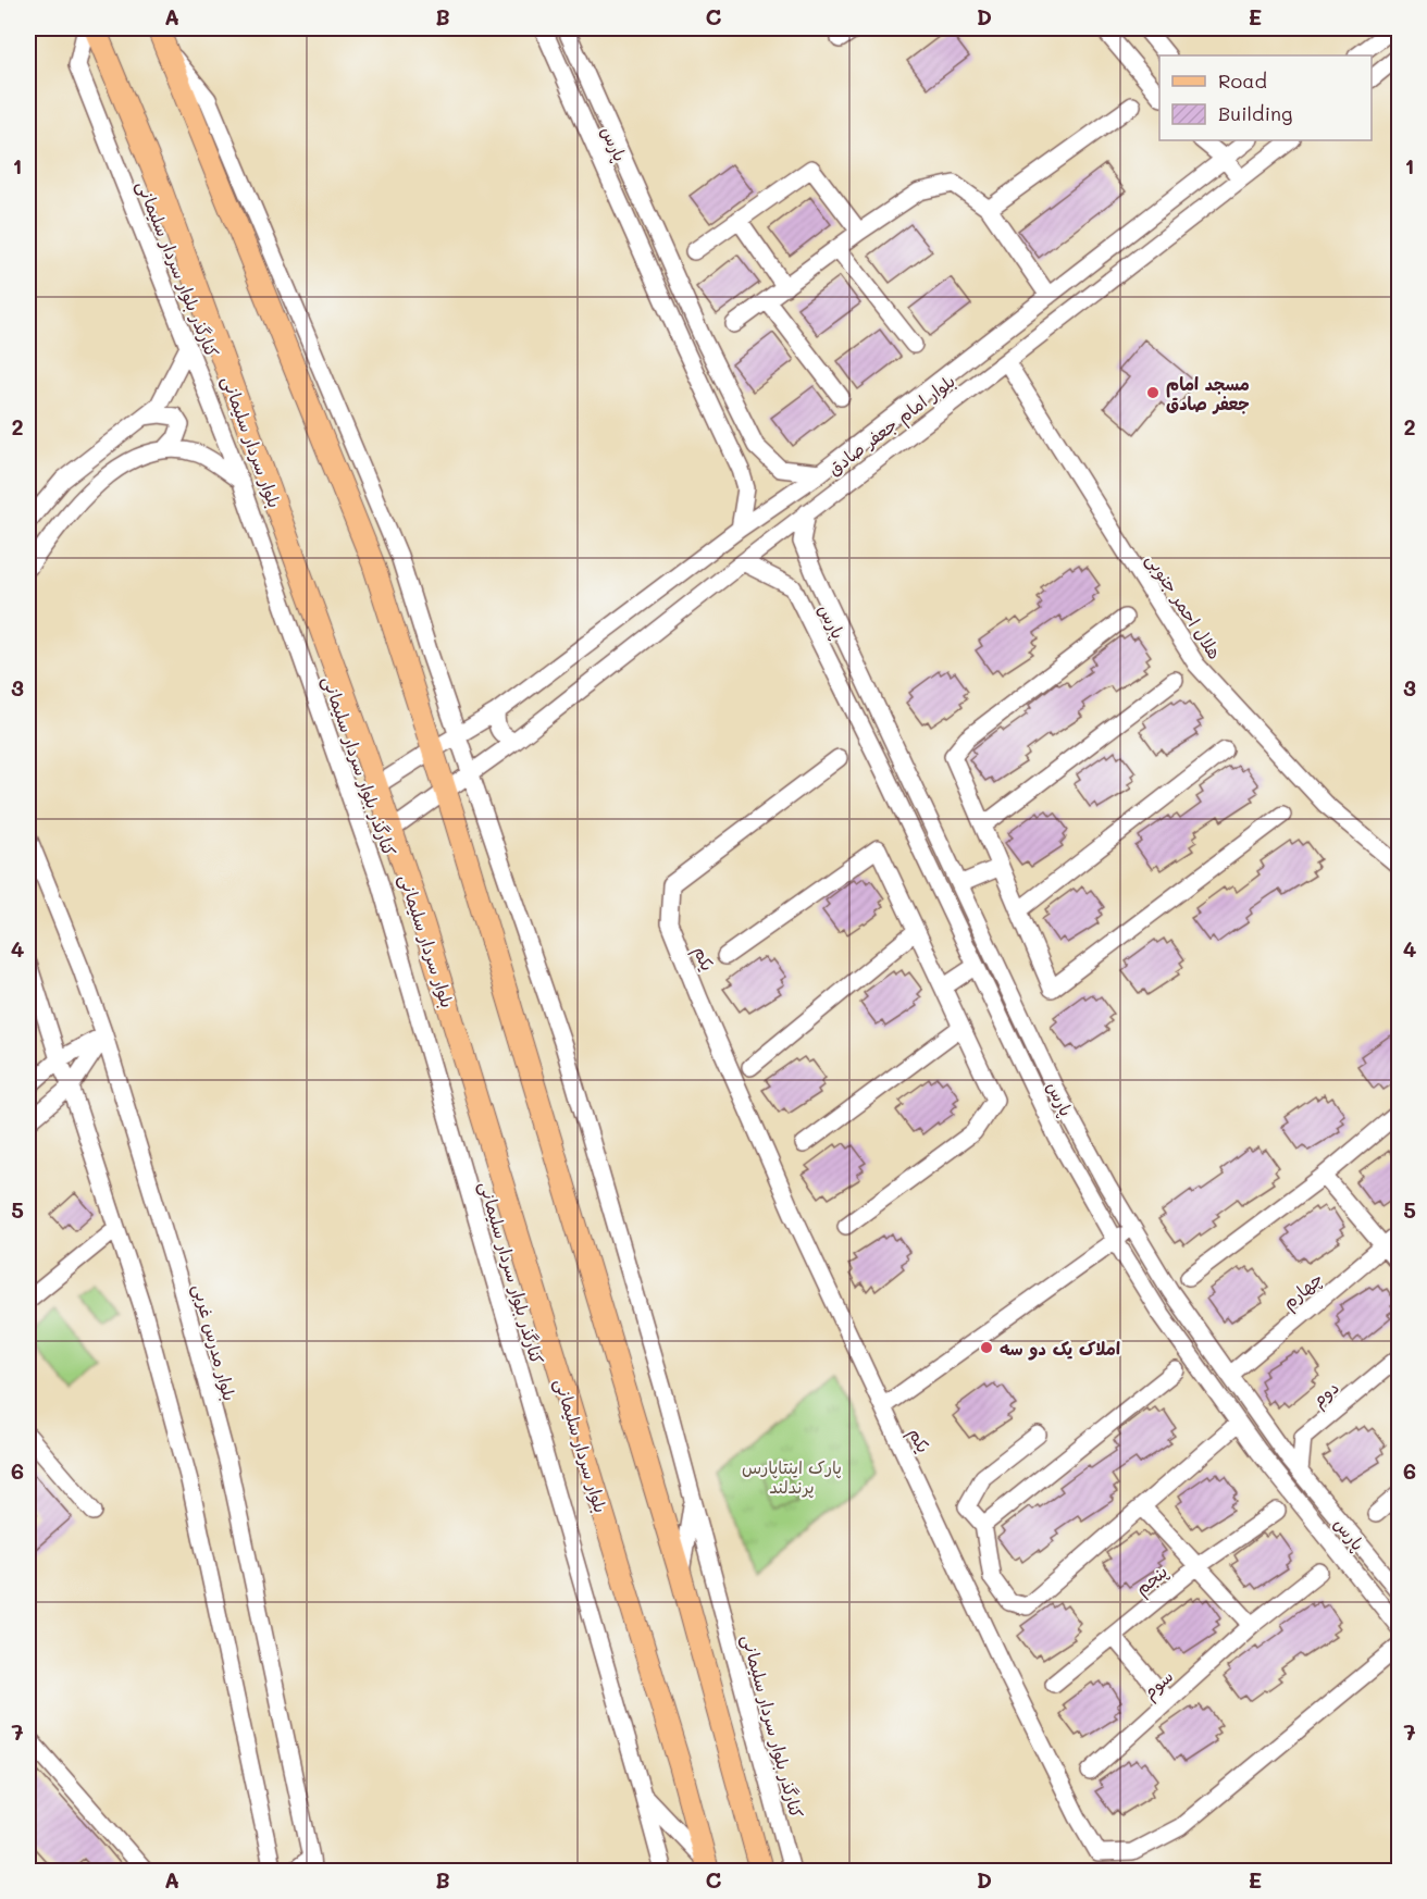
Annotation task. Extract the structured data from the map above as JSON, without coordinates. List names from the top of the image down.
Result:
{
  "streets": {
    "main road": ["بلوار سردار سلیمانی"],
    "street": [
      "پارس",
      "کنارگذر بلوار سردار سلیمانی",
      "بلوار امام جعفر صادق",
      "هلال احمر جنوبی",
      "یکم",
      "چهارم",
      "بلوار مدرس غربی",
      "دوم",
      "پنجم",
      "سوم"
    ]
  },
  "crossings": [
    ["پارس", "بلوار امام جعفر صادق"],
    ["پارس", "چهارم"],
    ["کنارگذر بلوار سردار سلیمانی", "بلوار امام جعفر صادق"],
    ["بلوار امام جعفر صادق", "بلوار سردار سلیمانی"],
    ["بلوار امام جعفر صادق", "هلال احمر جنوبی"]
  ],
  "parks": ["پارک اینتاپارس پرندلند"],
  "places": ["مسجد امام جعفر صادق", "املاک یک دو سه"],
  "legend": ["Road", "Building"],
  "grid": {
    "columns": [
      "A",
      "B",
      "C",
      "D",
      "E"
    ],
    "rows": [
      "1",
      "2",
      "3",
      "4",
      "5",
      "6",
      "7"
    ]
  }
}
